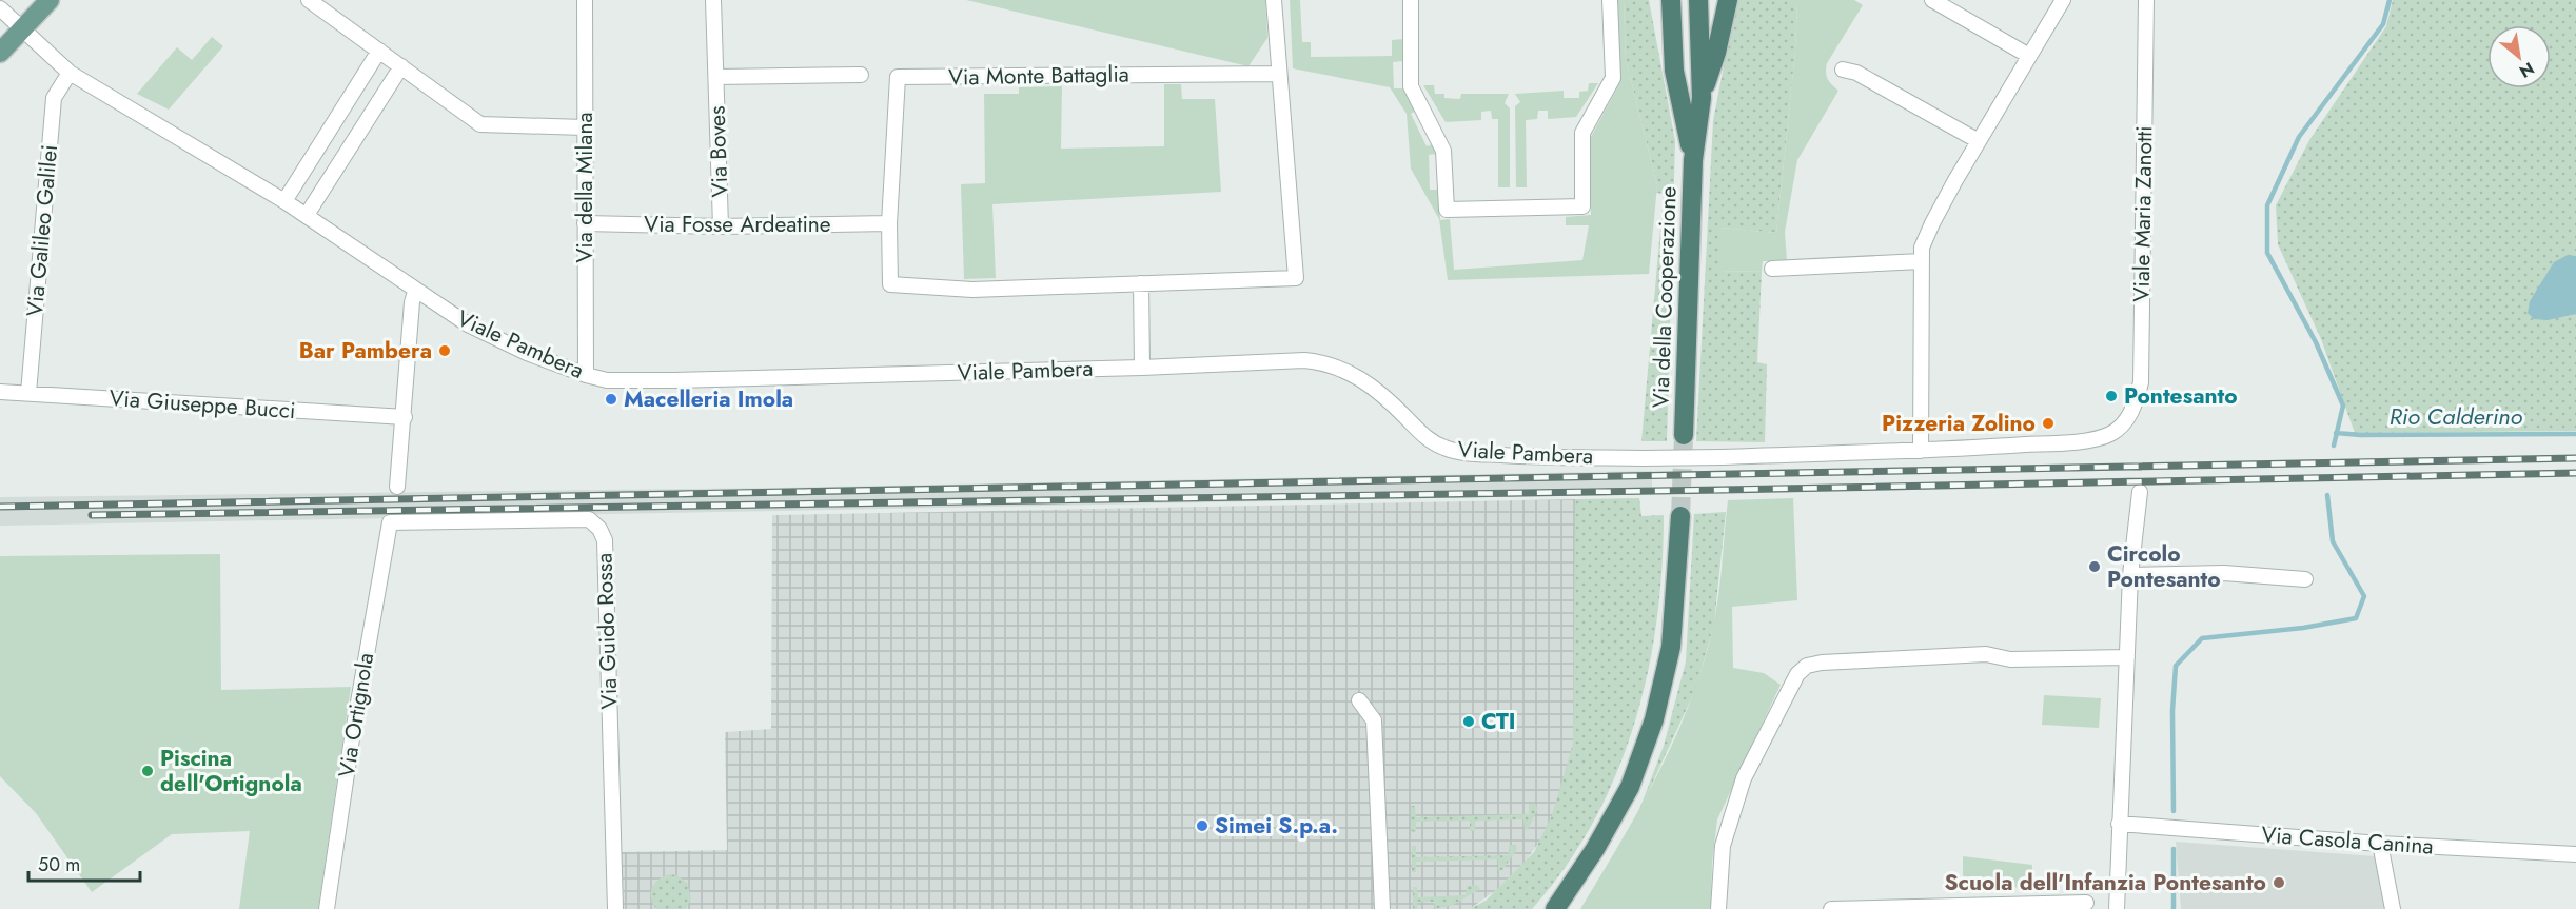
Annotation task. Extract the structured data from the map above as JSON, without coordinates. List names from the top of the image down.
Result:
{
  "streets": {
    "highway": ["Via della Cooperazione"],
    "street": [
      "Via Monte Battaglia",
      "Via Boves",
      "Via della Milana",
      "Viale Maria Zanotti",
      "Via Fosse Ardeatine",
      "Via Galileo Galilei",
      "Viale Pambera",
      "Via Giuseppe Bucci",
      "Via Guido Rossa",
      "Via Ortignola",
      "Via Casola Canina"
    ]
  },
  "crossings": [
    ["Via Monte Battaglia", "Via Fosse Ardeatine"],
    ["Via Boves", "Via Fosse Ardeatine"],
    ["Via della Milana", "Via Fosse Ardeatine"],
    ["Via della Milana", "Viale Pambera"],
    ["Viale Maria Zanotti", "Viale Pambera"],
    ["Via Galileo Galilei", "Viale Pambera"],
    ["Via Galileo Galilei", "Via Giuseppe Bucci"],
    ["Via Guido Rossa", "Via Ortignola"]
  ],
  "water": ["Rio Calderino"],
  "places": [
    "Bar Pambera",
    "Pontesanto",
    "Macelleria Imola",
    "Pizzeria Zolino",
    "Circolo Pontesanto",
    "CTI",
    "Piscina dell'Ortignola",
    "Simei S.p.a.",
    "Scuola dell'Infanzia Pontesanto"
  ],
  "scale_bar": "50 m",
  "north": "bottom right"
}
